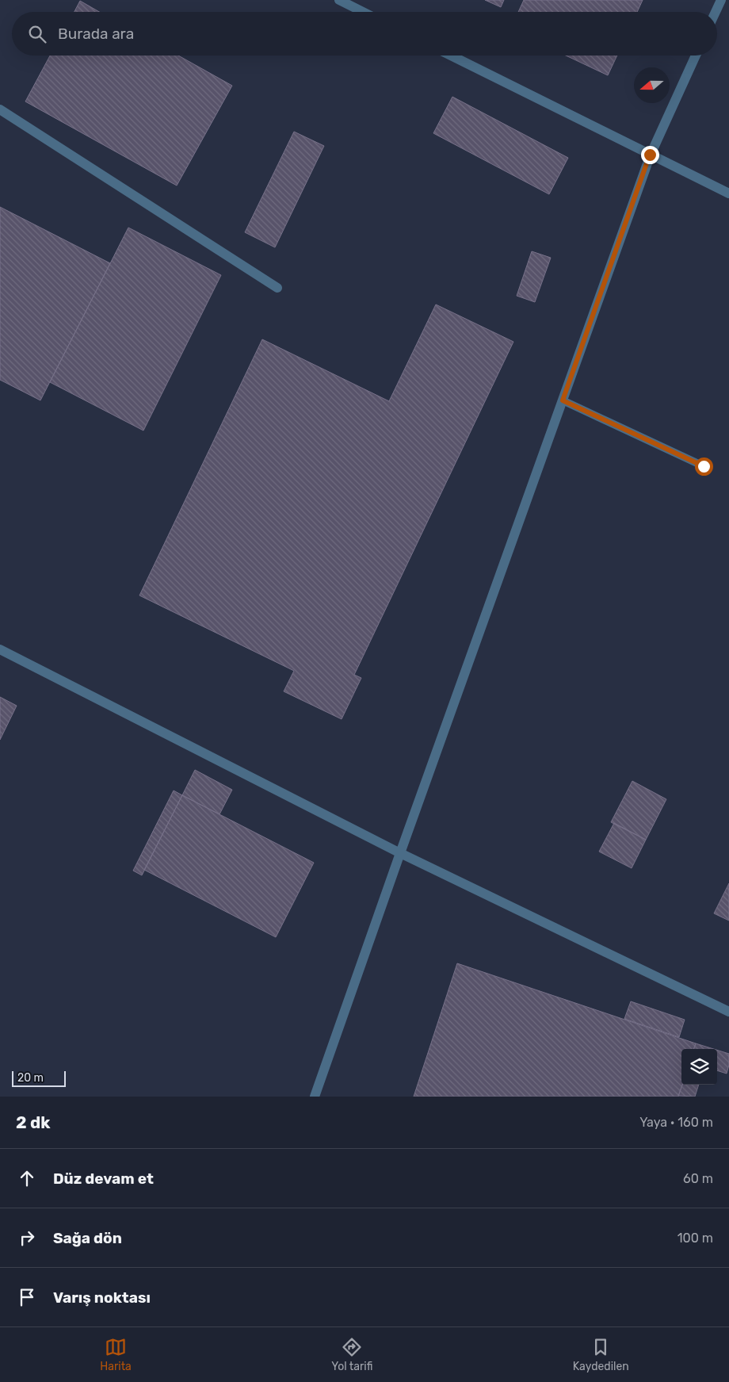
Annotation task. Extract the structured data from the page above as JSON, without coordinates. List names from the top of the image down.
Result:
{
  "scale_bar": "20 m",
  "north": "left",
  "page": {
    "search": "Burada ara",
    "scale": "20 m",
    "heading": ["2 dk", "Yaya · 160 m"],
    "list": [
      ["Düz devam et", "60 m"],
      ["Sağa dön", "100 m"],
      "Varış noktası"
    ],
    "nav": ["Harita", "Yol tarifi", "Kaydedilen"]
  }
}
